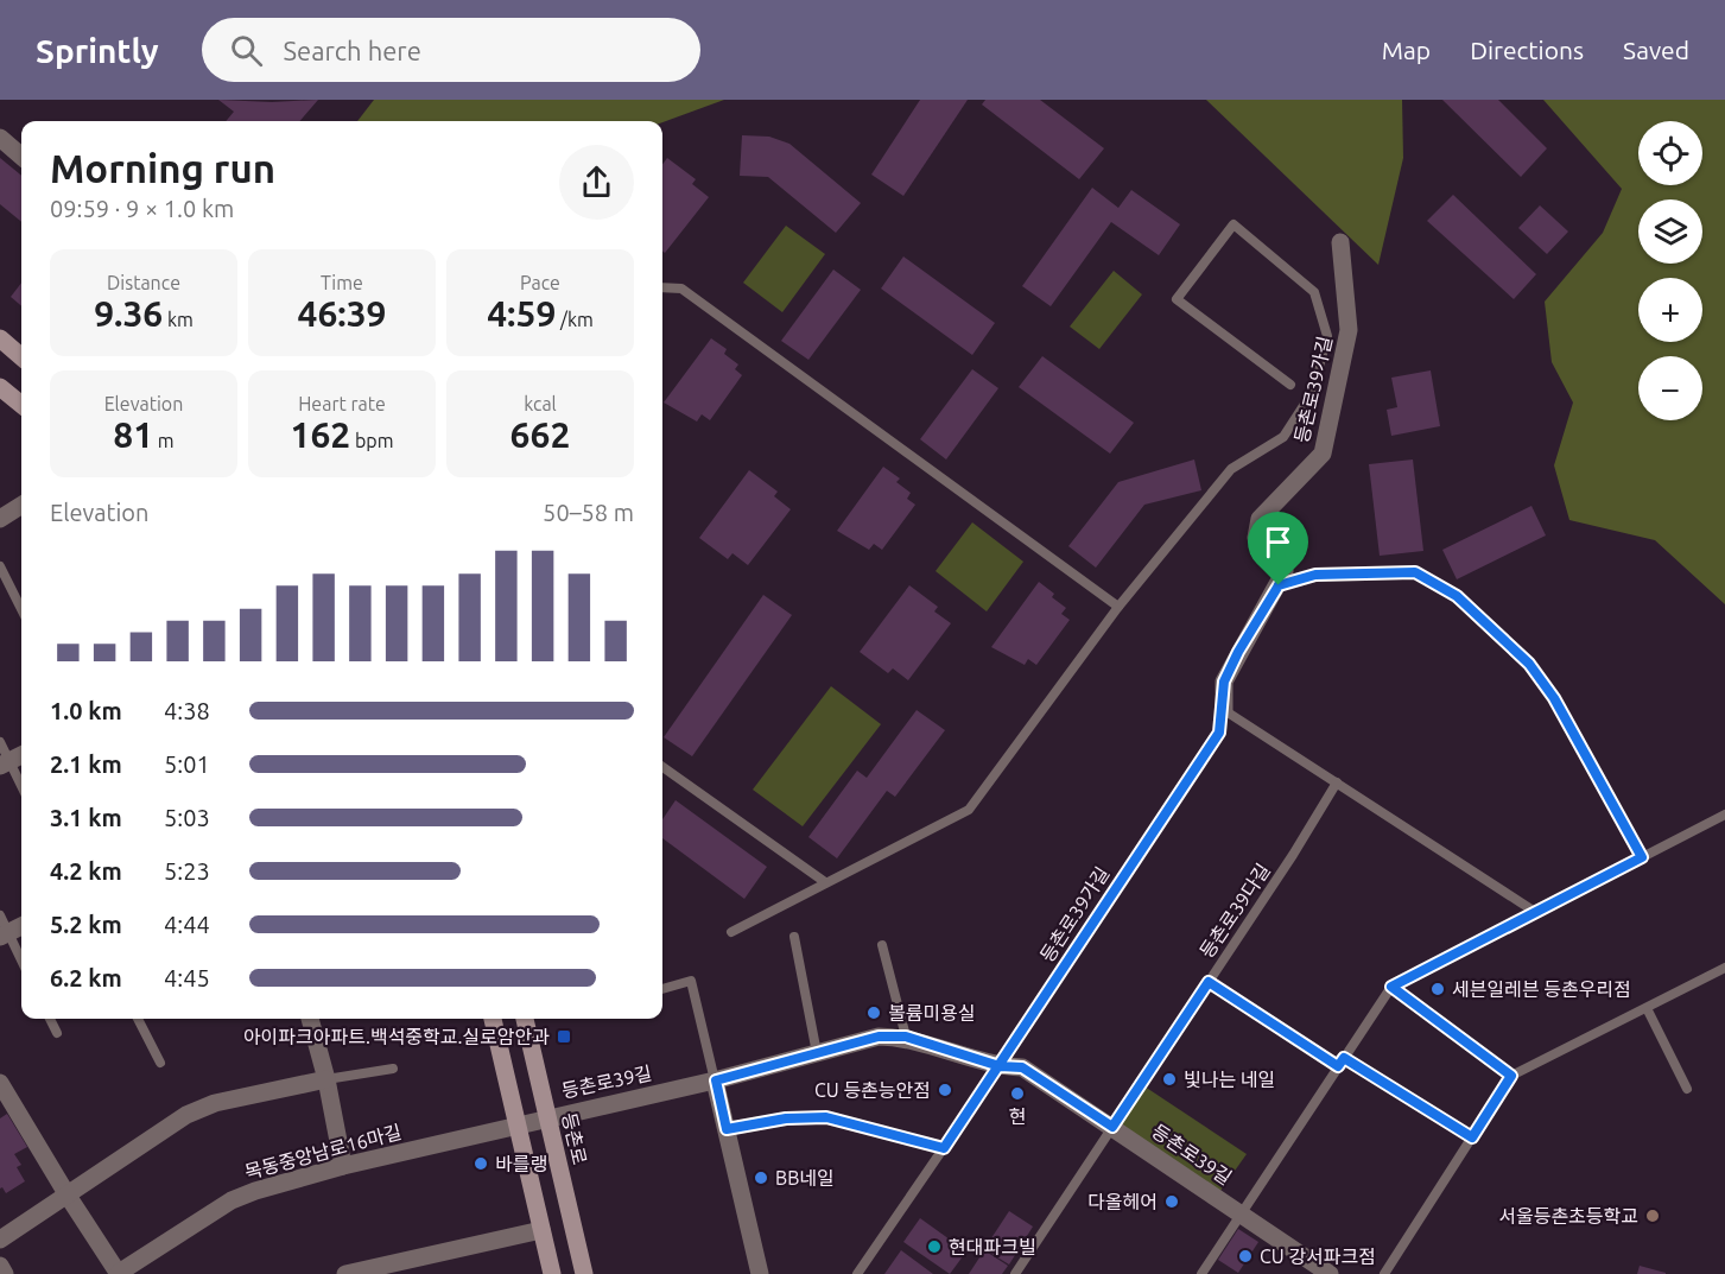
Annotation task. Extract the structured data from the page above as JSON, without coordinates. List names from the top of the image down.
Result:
{
  "streets": {
    "main road": ["등촌로"],
    "street": ["등촌로39가길", "등촌로39길", "목동중앙남로16마길"],
    "lane": ["등촌로39다길"]
  },
  "crossings": [
    ["등촌로39가길", "등촌로39길"],
    ["등촌로39다길", "등촌로39길"],
    ["등촌로39길", "등촌로"],
    ["등촌로39길", "목동중앙남로16마길"]
  ],
  "places": {
    "other": [
      "세븐일레븐 등촌우리점",
      "볼륨미용실",
      "빛나는 네일",
      "CU 등촌능안점",
      "현",
      "바를랭",
      "BB네일",
      "다올헤어",
      "서울등촌초등학교",
      "현대파크빌",
      "CU 강서파크점"
    ],
    "transit": ["아이파크아파트.백석중학교.실로암안과"]
  },
  "page": {
    "header": "Sprintly",
    "search": "Search here",
    "nav": ["Map", "Directions", "Saved"],
    "map_buttons": ["+", "−"],
    "heading": ["Morning run", "09:59 · 9 × 1.0 km"],
    "stats": [
      ["Distance", "9.36 km"],
      ["Time", "46:39"],
      ["Pace", "4:59 /km"],
      ["Elevation", "81 m"],
      ["Heart rate", "162 bpm"],
      ["kcal", "662"]
    ],
    "chart": ["Elevation", "50–58 m"],
    "list": [
      {
        "name": "1.0 km",
        "note": "4:38"
      },
      {
        "name": "2.1 km",
        "note": "5:01"
      },
      {
        "name": "3.1 km",
        "note": "5:03"
      },
      {
        "name": "4.2 km",
        "note": "5:23"
      },
      {
        "name": "5.2 km",
        "note": "4:44"
      },
      {
        "name": "6.2 km",
        "note": "4:45"
      }
    ]
  }
}
